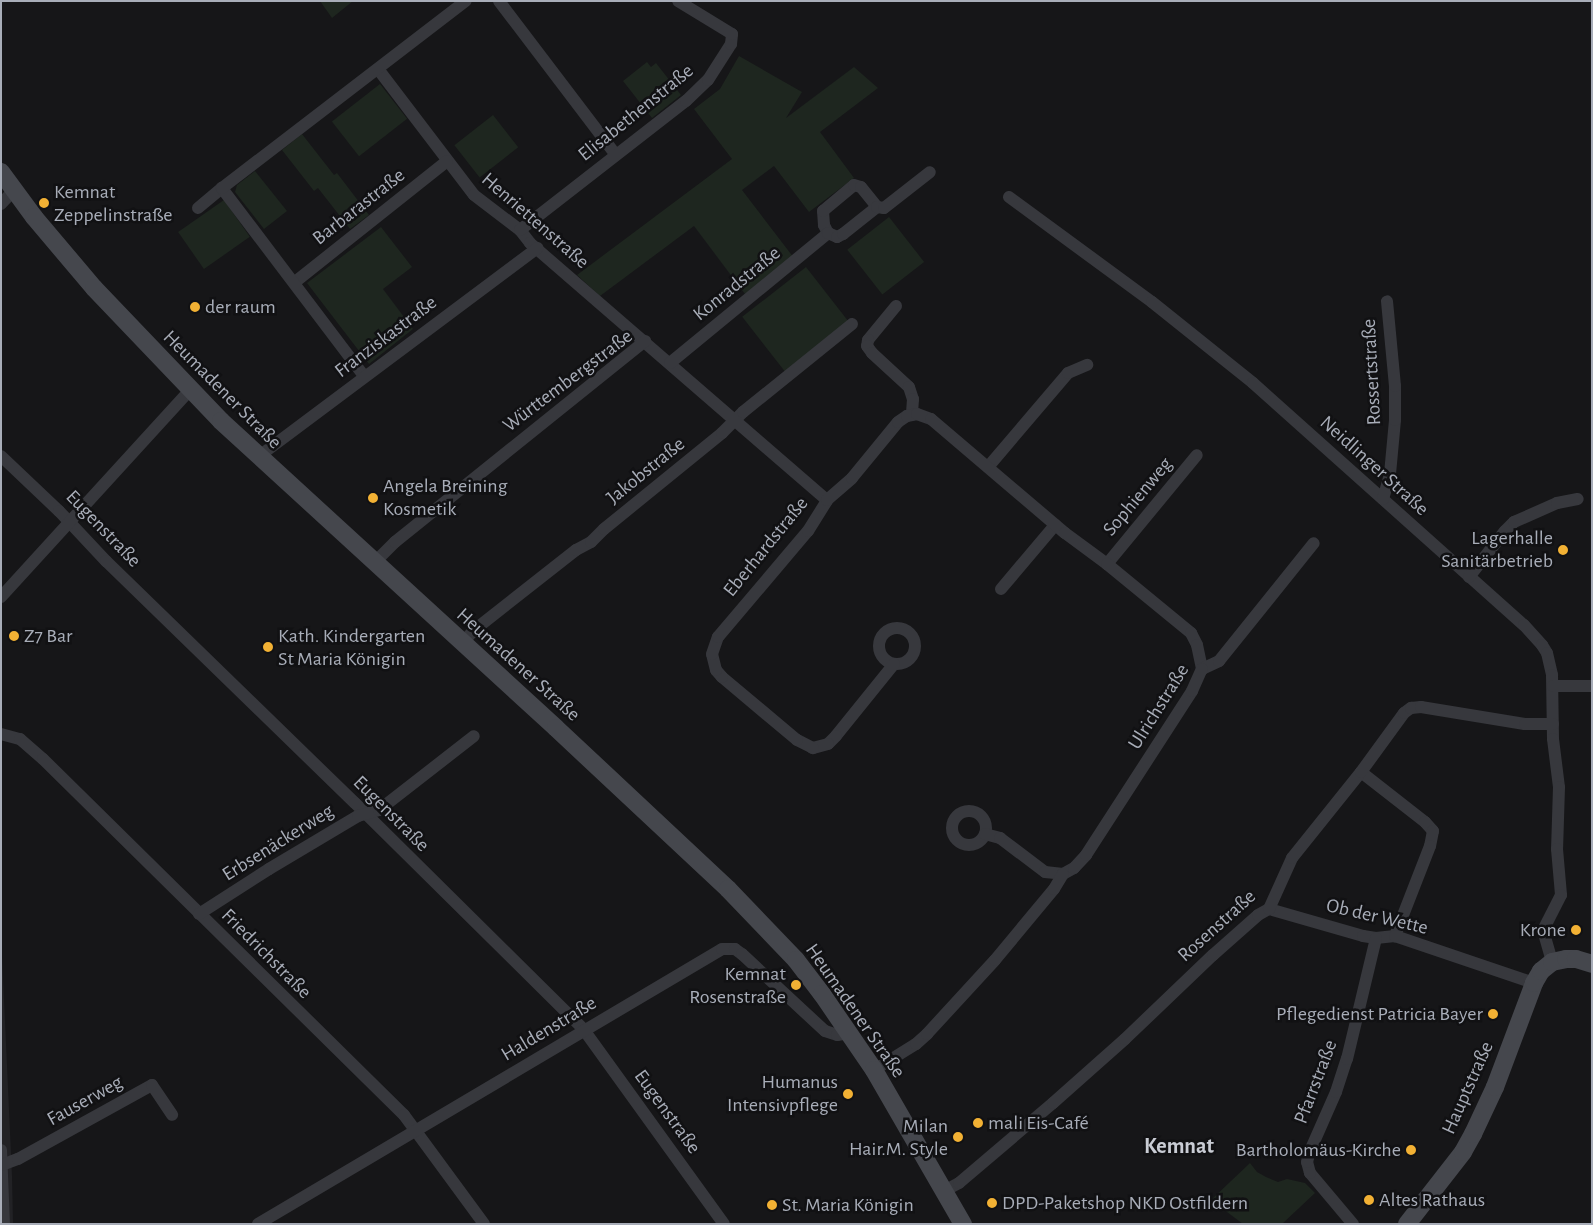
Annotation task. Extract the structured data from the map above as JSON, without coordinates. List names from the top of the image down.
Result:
{
  "streets": {
    "main road": ["Heumadener Straße", "Hauptstraße"],
    "street": [
      "Elisabethenstraße",
      "Barbarastraße",
      "Henriettenstraße",
      "Konradstraße",
      "Franziskastraße",
      "Rossertstraße",
      "Württembergstraße",
      "Neidlinger Straße",
      "Jakobstraße",
      "Sophienweg",
      "Eugenstraße",
      "Eberhardstraße",
      "Ulrichstraße",
      "Erbsenäckerweg",
      "Ob der Wette",
      "Rosenstraße",
      "Friedrichstraße",
      "Haldenstraße",
      "Pfarrstraße",
      "Fauserweg"
    ]
  },
  "crossings": [
    ["Elisabethenstraße", "Henriettenstraße"],
    ["Barbarastraße", "Henriettenstraße"],
    ["Henriettenstraße", "Franziskastraße"],
    ["Henriettenstraße", "Württembergstraße"],
    ["Konradstraße", "Württembergstraße"],
    ["Franziskastraße", "Heumadener Straße"],
    ["Rossertstraße", "Neidlinger Straße"],
    ["Württembergstraße", "Heumadener Straße"],
    ["Württembergstraße", "Jakobstraße"],
    ["Württembergstraße", "Eberhardstraße"],
    ["Heumadener Straße", "Jakobstraße"],
    ["Heumadener Straße", "Ulrichstraße"],
    ["Heumadener Straße", "Rosenstraße"],
    ["Heumadener Straße", "Haldenstraße"],
    ["Neidlinger Straße", "Rosenstraße"],
    ["Neidlinger Straße", "Hauptstraße"],
    ["Eugenstraße", "Erbsenäckerweg"],
    ["Eugenstraße", "Haldenstraße"],
    ["Erbsenäckerweg", "Friedrichstraße"],
    ["Ob der Wette", "Rosenstraße"],
    ["Ob der Wette", "Pfarrstraße"],
    ["Ob der Wette", "Hauptstraße"],
    ["Friedrichstraße", "Haldenstraße"]
  ],
  "districts": ["Kemnat"],
  "places": [
    "Kemnat Zeppelinstraße",
    "der raum",
    "Angela Breining Kosmetik",
    "Lagerhalle Sanitärbetrieb",
    "Z7 Bar",
    "Kath. Kindergarten St Maria Königin",
    "Krone",
    "Kemnat Rosenstraße",
    "Pflegedienst Patricia Bayer",
    "Humanus Intensivpflege",
    "mali Eis-Café",
    "Milan Hair.M. Style",
    "Bartholomäus-Kirche",
    "Altes Rathaus",
    "DPD-Paketshop NKD Ostfildern",
    "St. Maria Königin"
  ]
}
